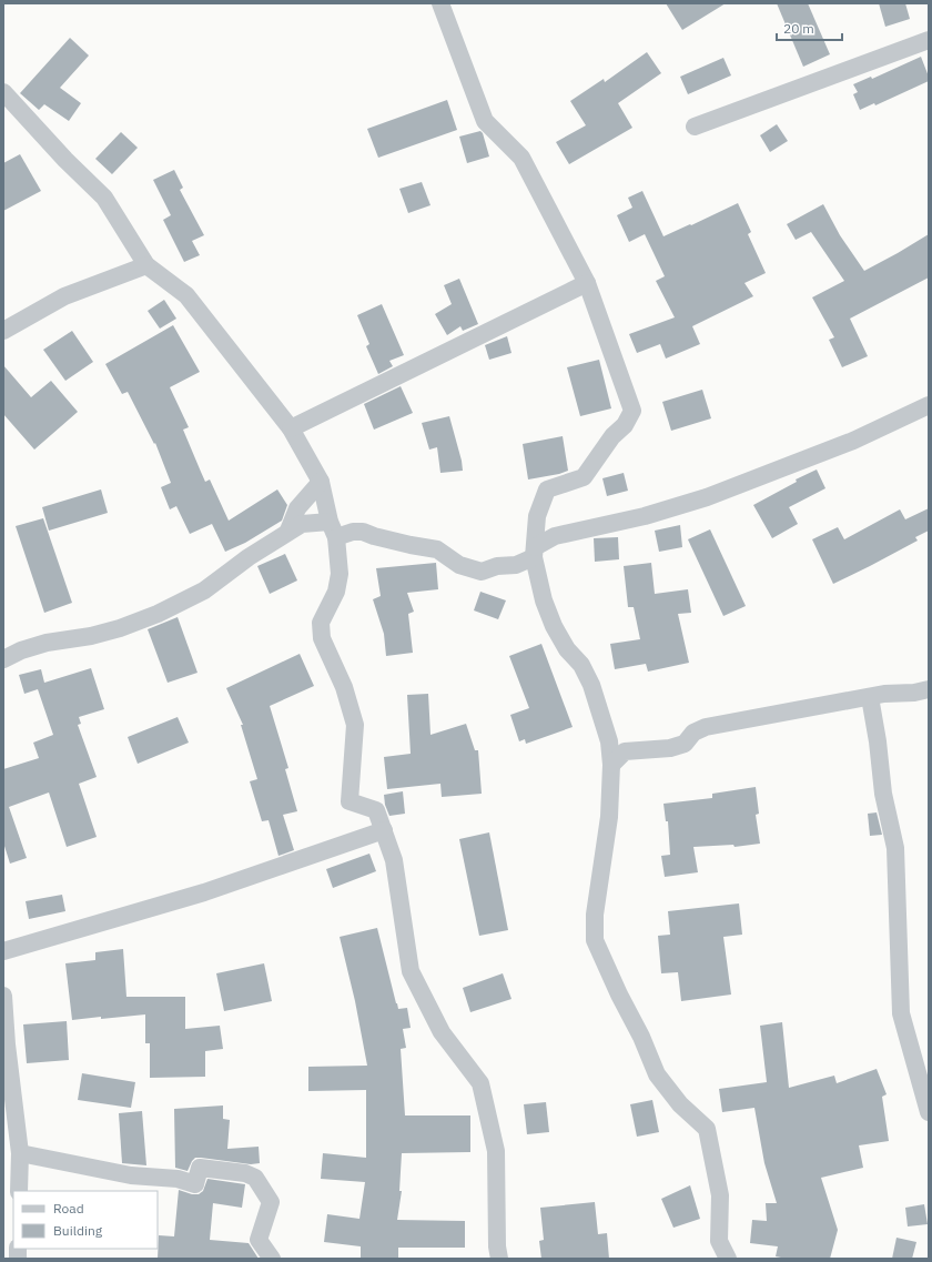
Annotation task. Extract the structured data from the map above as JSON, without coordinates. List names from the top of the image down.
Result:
{
  "legend": ["Road", "Building"],
  "scale_bar": "20 m"
}
